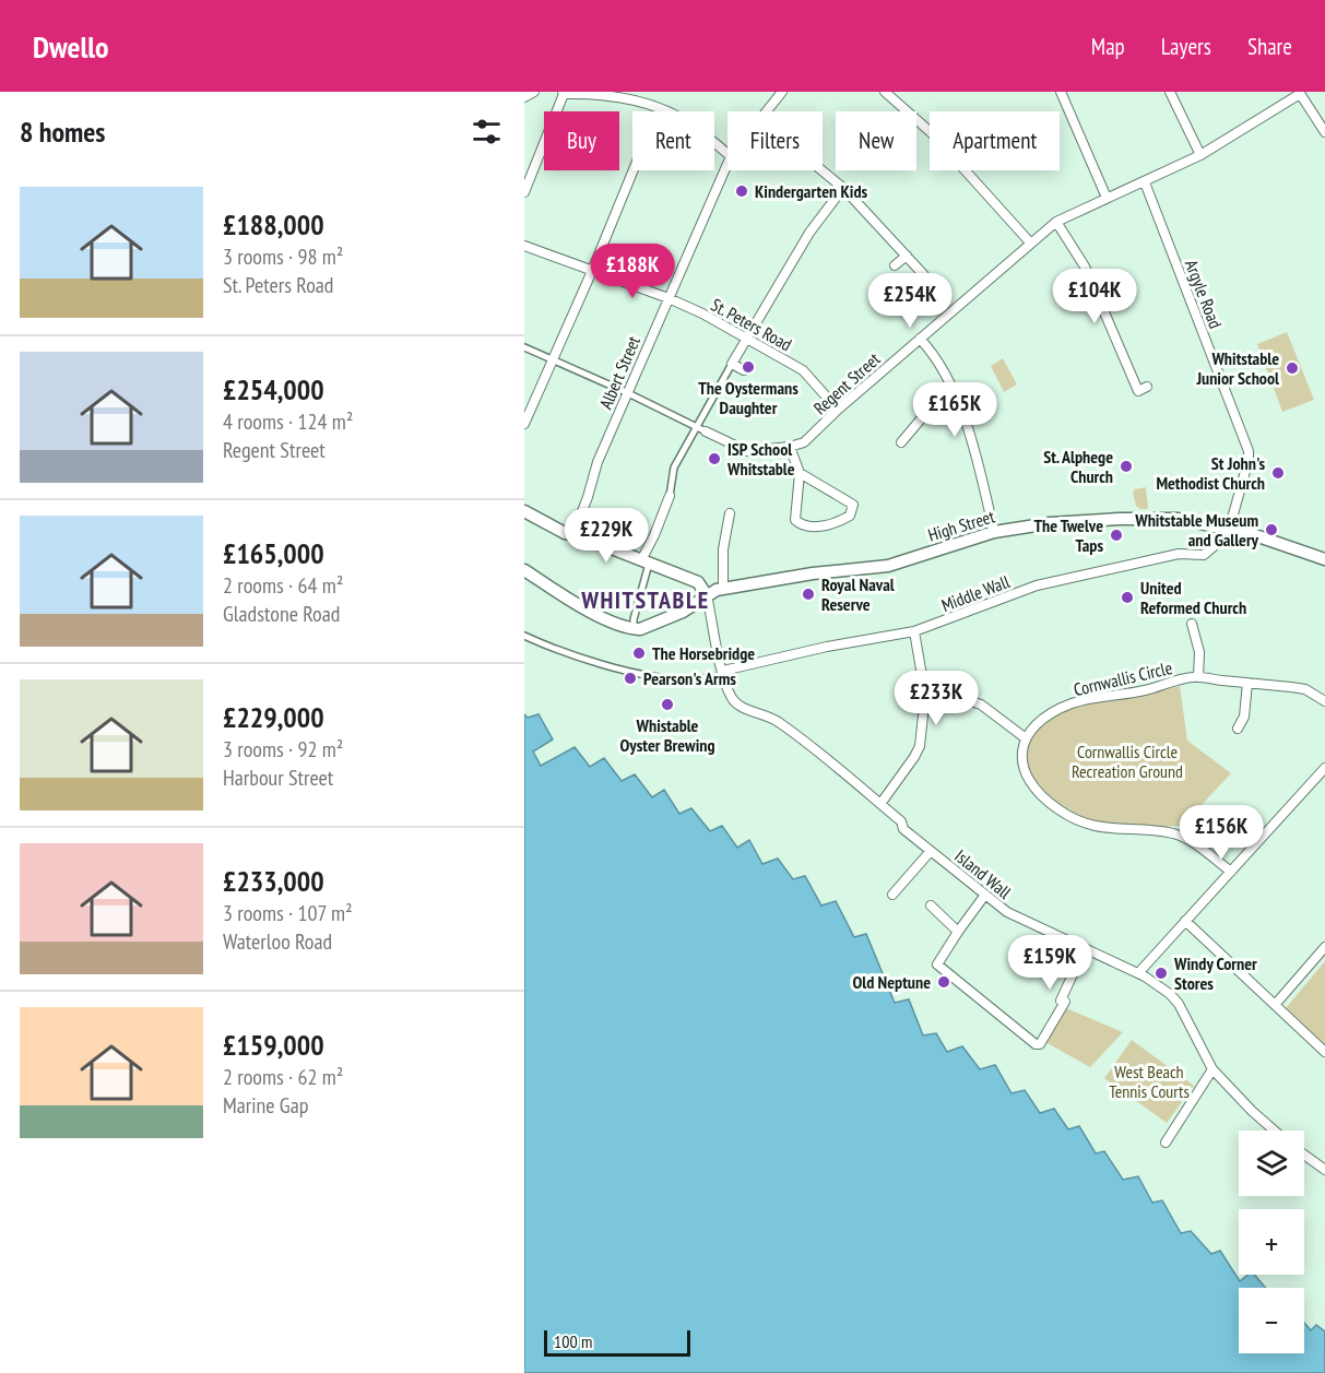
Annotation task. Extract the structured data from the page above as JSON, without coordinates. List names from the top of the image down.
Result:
{
  "streets": {
    "main road": ["High Street"],
    "street": [
      "Argyle Road",
      "St. Peters Road",
      "Albert Street",
      "Regent Street",
      "Middle Wall",
      "Cornwallis Circle",
      "Island Wall"
    ]
  },
  "crossings": [
    ["Argyle Road", "Regent Street"],
    ["Argyle Road", "High Street"],
    ["Argyle Road", "Middle Wall"],
    ["St. Peters Road", "Albert Street"],
    ["St. Peters Road", "Regent Street"],
    ["Albert Street", "Regent Street"],
    ["High Street", "Middle Wall"],
    ["High Street", "Island Wall"],
    ["Middle Wall", "Island Wall"]
  ],
  "districts": ["WHITSTABLE"],
  "parks": ["Cornwallis Circle Recreation Ground", "West Beach Tennis Courts"],
  "places": [
    "Kindergarten Kids",
    "The Oystermans Daughter",
    "Whitstable Junior School",
    "ISP School Whitstable",
    "St. Alphege Church",
    "St John's Methodist Church",
    "Whitstable Museum and Gallery",
    "The Twelve Taps",
    "Royal Naval Reserve",
    "United Reformed Church",
    "The Horsebridge",
    "Pearson's Arms",
    "Whistable Oyster Brewing",
    "Windy Corner Stores",
    "Old Neptune"
  ],
  "scale_bar": "100 m",
  "page": {
    "header": "Dwello",
    "nav": ["Map", "Layers", "Share"],
    "heading": "8 homes",
    "chip": [
      "Buy",
      "Rent",
      "Filters",
      "New",
      "Apartment"
    ],
    "list": [
      {
        "name": "£188,000",
        "note": "3 rooms · 98 m² · St. Peters Road"
      },
      {
        "name": "£254,000",
        "note": "4 rooms · 124 m² · Regent Street"
      },
      {
        "name": "£165,000",
        "note": "2 rooms · 64 m² · Gladstone Road"
      },
      {
        "name": "£229,000",
        "note": "3 rooms · 92 m² · Harbour Street"
      },
      {
        "name": "£233,000",
        "note": "3 rooms · 107 m² · Waterloo Road"
      },
      {
        "name": "£159,000",
        "note": "2 rooms · 62 m² · Marine Gap"
      }
    ],
    "price": [
      "£188K",
      "£104K",
      "£254K",
      "£165K",
      "£229K",
      "£233K",
      "£156K",
      "£159K"
    ],
    "map_buttons": ["+", "−"],
    "scale": "100 m"
  }
}
